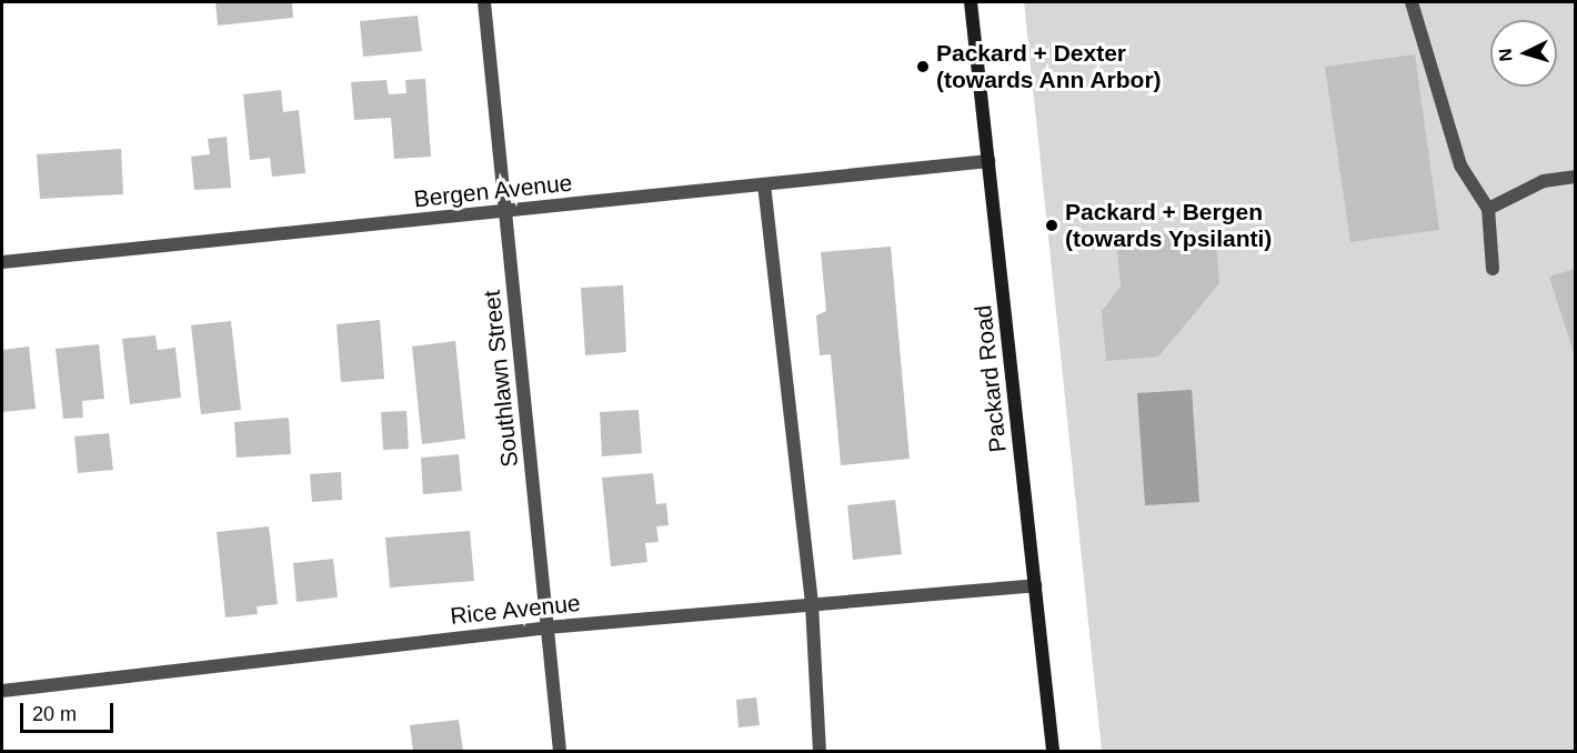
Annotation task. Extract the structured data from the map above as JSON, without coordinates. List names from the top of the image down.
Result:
{
  "streets": {
    "main road": ["Packard Road"],
    "street": ["Bergen Avenue", "Southlawn Street", "Rice Avenue"]
  },
  "crossings": [
    ["Bergen Avenue", "Southlawn Street"],
    ["Bergen Avenue", "Packard Road"],
    ["Southlawn Street", "Rice Avenue"],
    ["Packard Road", "Rice Avenue"]
  ],
  "places": ["Packard + Dexter (towards Ann Arbor)", "Packard + Bergen (towards Ypsilanti)"],
  "scale_bar": "20 m",
  "north": "left"
}
